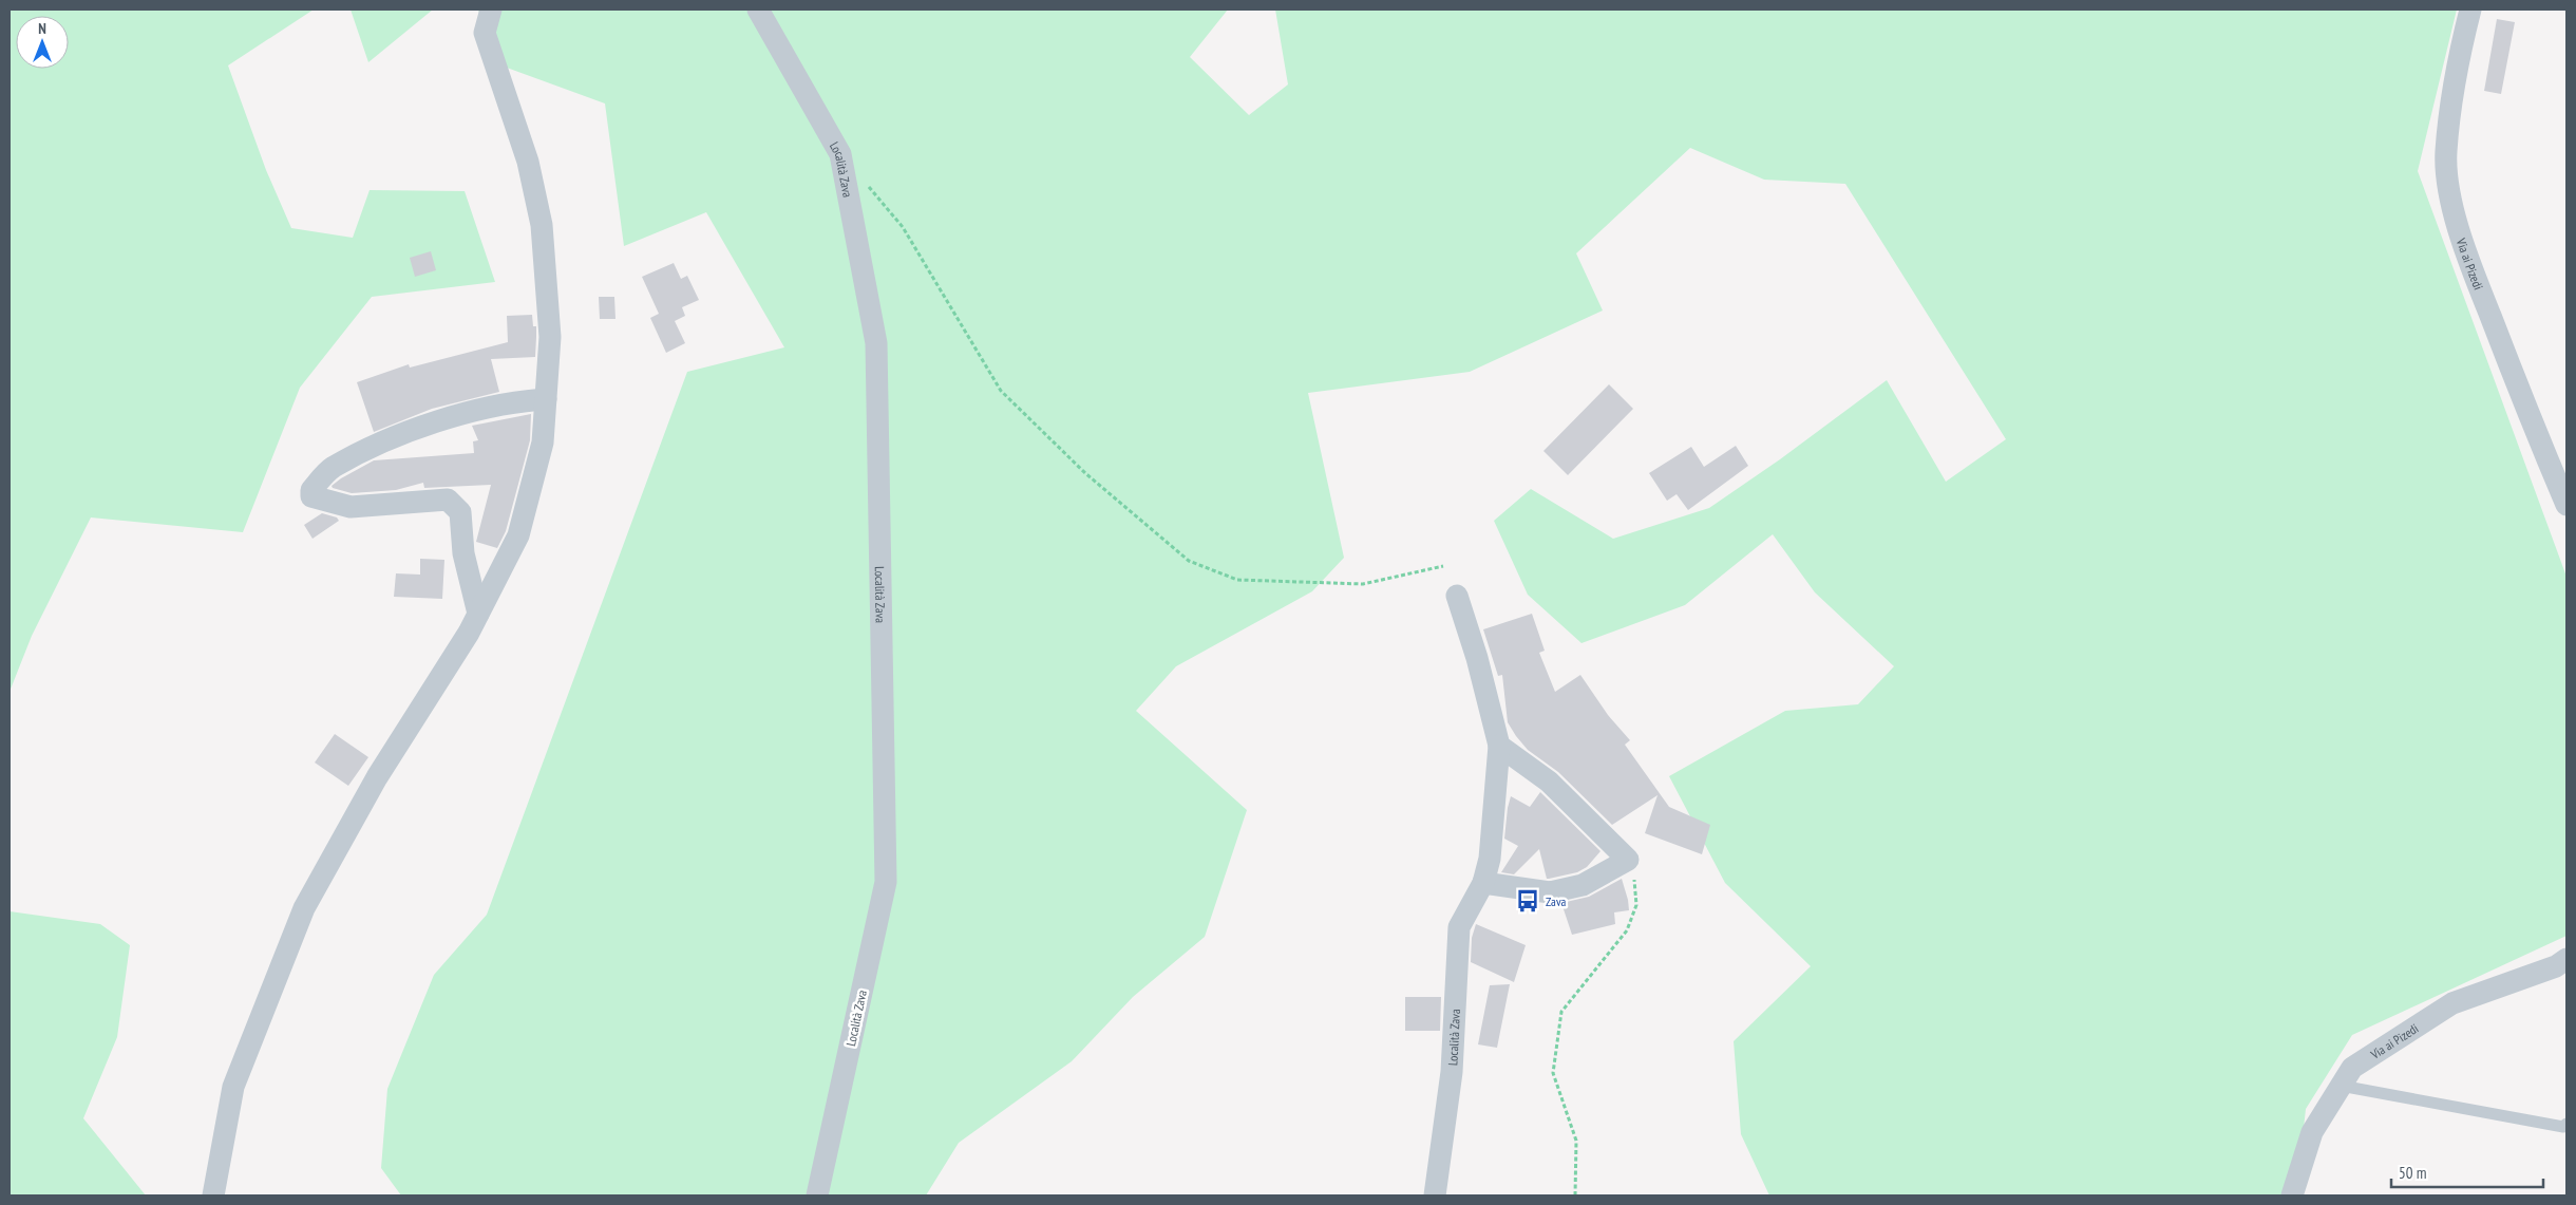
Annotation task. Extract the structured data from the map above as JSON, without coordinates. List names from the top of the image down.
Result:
{
  "streets": {
    "street": ["Località Zava", "Via ai Pizedi"]
  },
  "places": {
    "bus stop": ["Zava"]
  },
  "scale_bar": "50 m",
  "north": "top"
}
